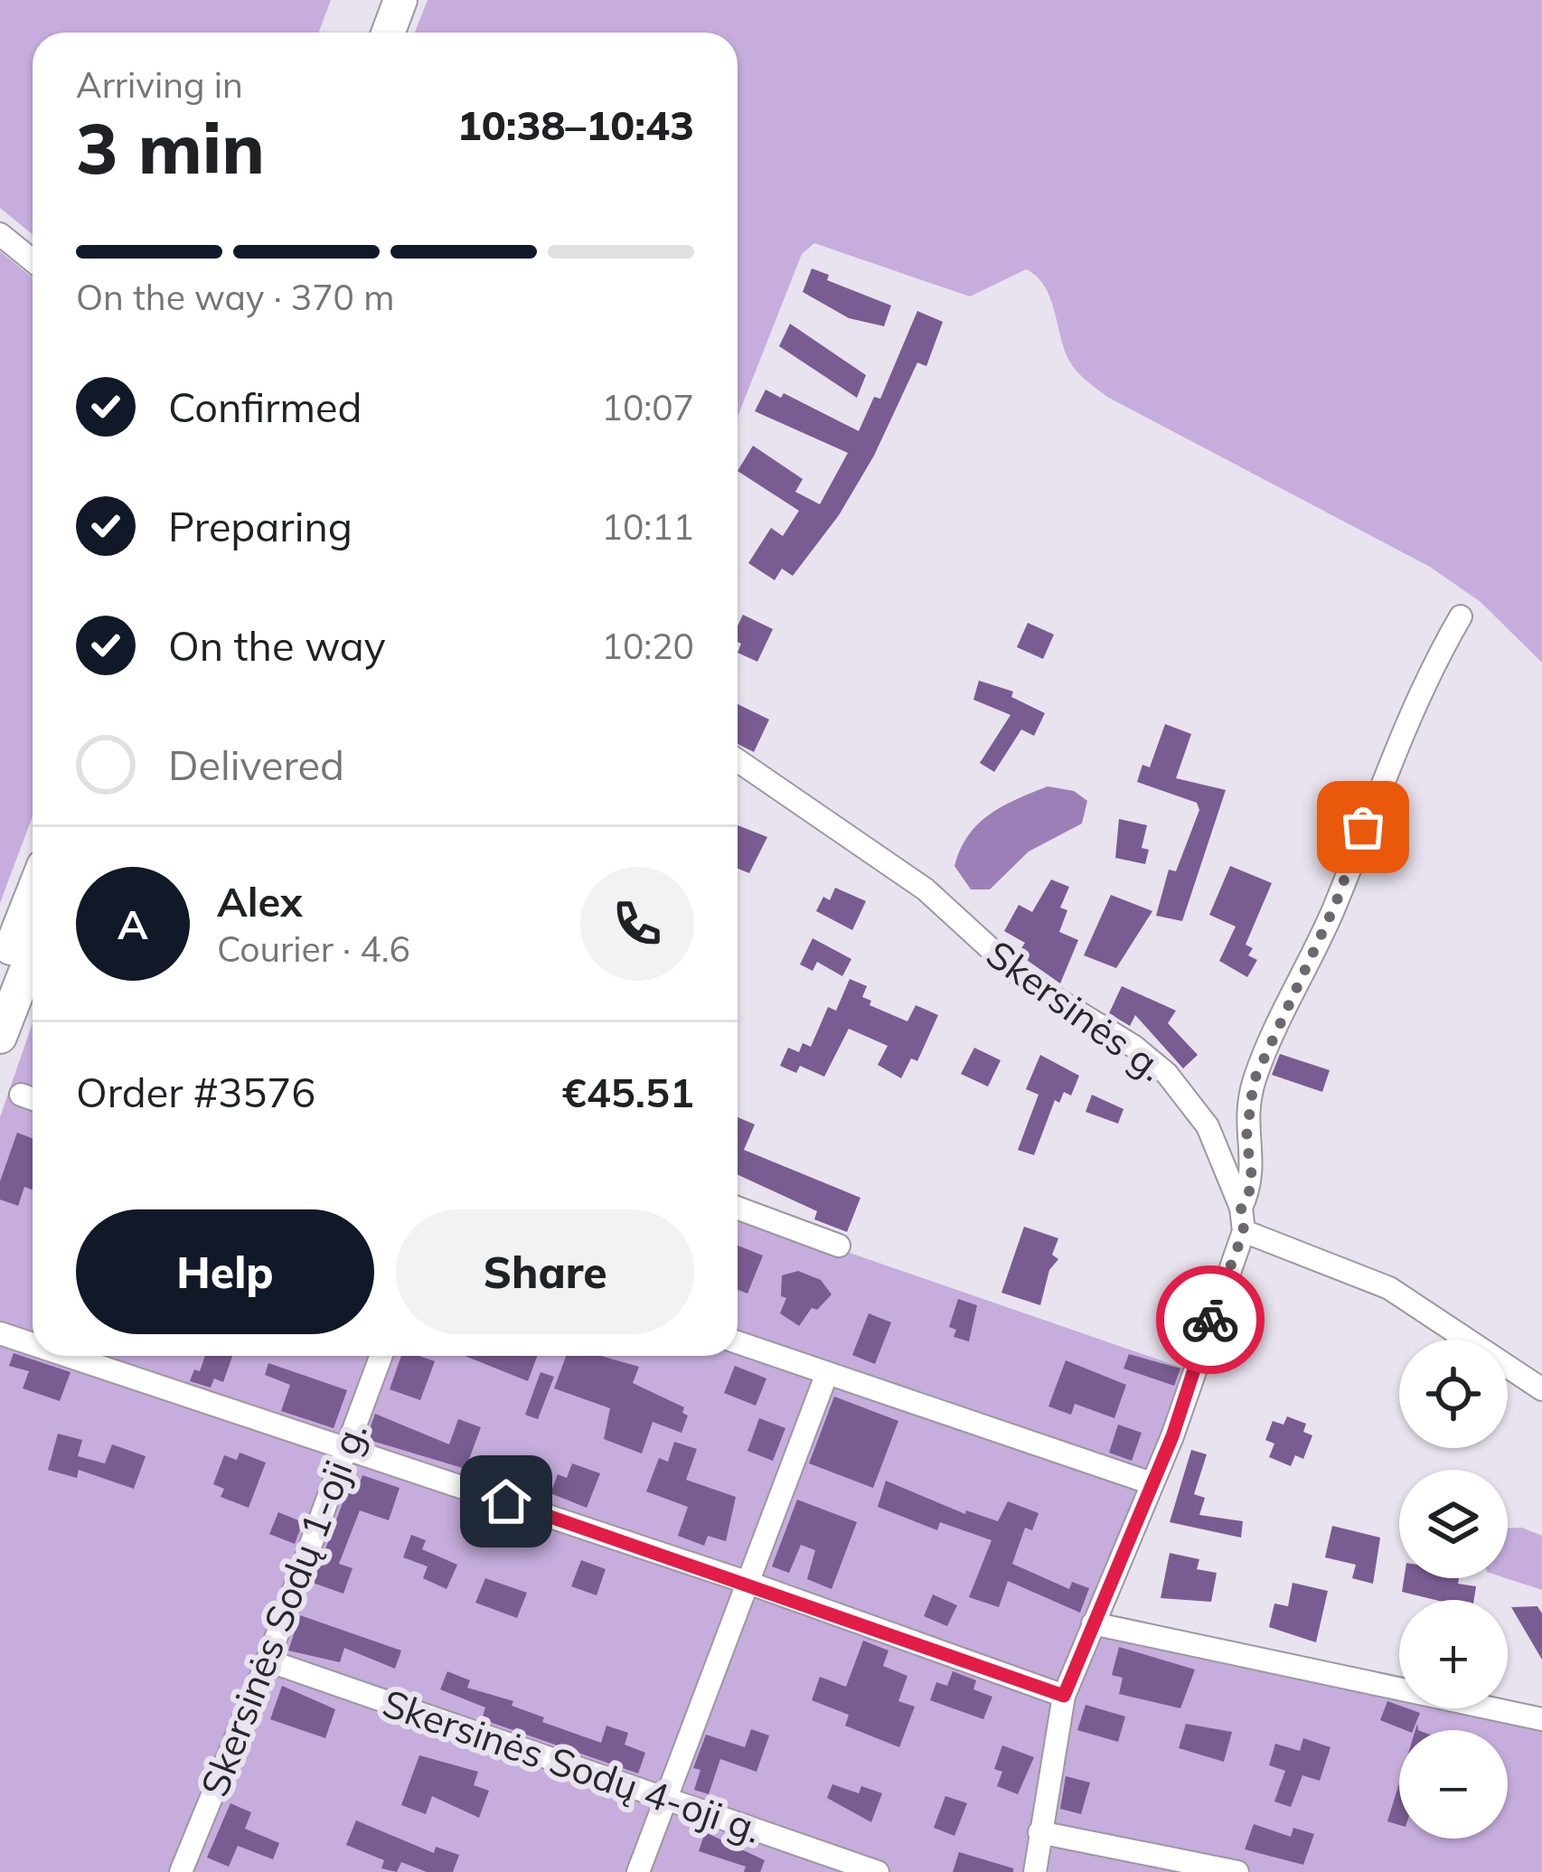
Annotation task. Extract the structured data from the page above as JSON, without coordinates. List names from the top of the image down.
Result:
{
  "streets": {
    "street": ["Skersinės g.", "Skersinės Sodų 1-oji g.", "Skersinės Sodų 4-oji g."]
  },
  "crossings": [
    ["Skersinės Sodų 1-oji g.", "Skersinės Sodų 4-oji g."]
  ],
  "page": {
    "heading": ["3 min", "Arriving in", "10:38–10:43"],
    "panel": [
      "Alex",
      "Courier · 4.6",
      "Order #3576",
      "€45.51"
    ],
    "bar": "On the way · 370 m",
    "list": [
      ["Confirmed", "10:07"],
      ["Preparing", "10:11"],
      ["On the way", "10:20"],
      "Delivered"
    ],
    "round": "A",
    "buttons": ["Help", "Share"],
    "map_buttons": ["+", "−"]
  }
}
